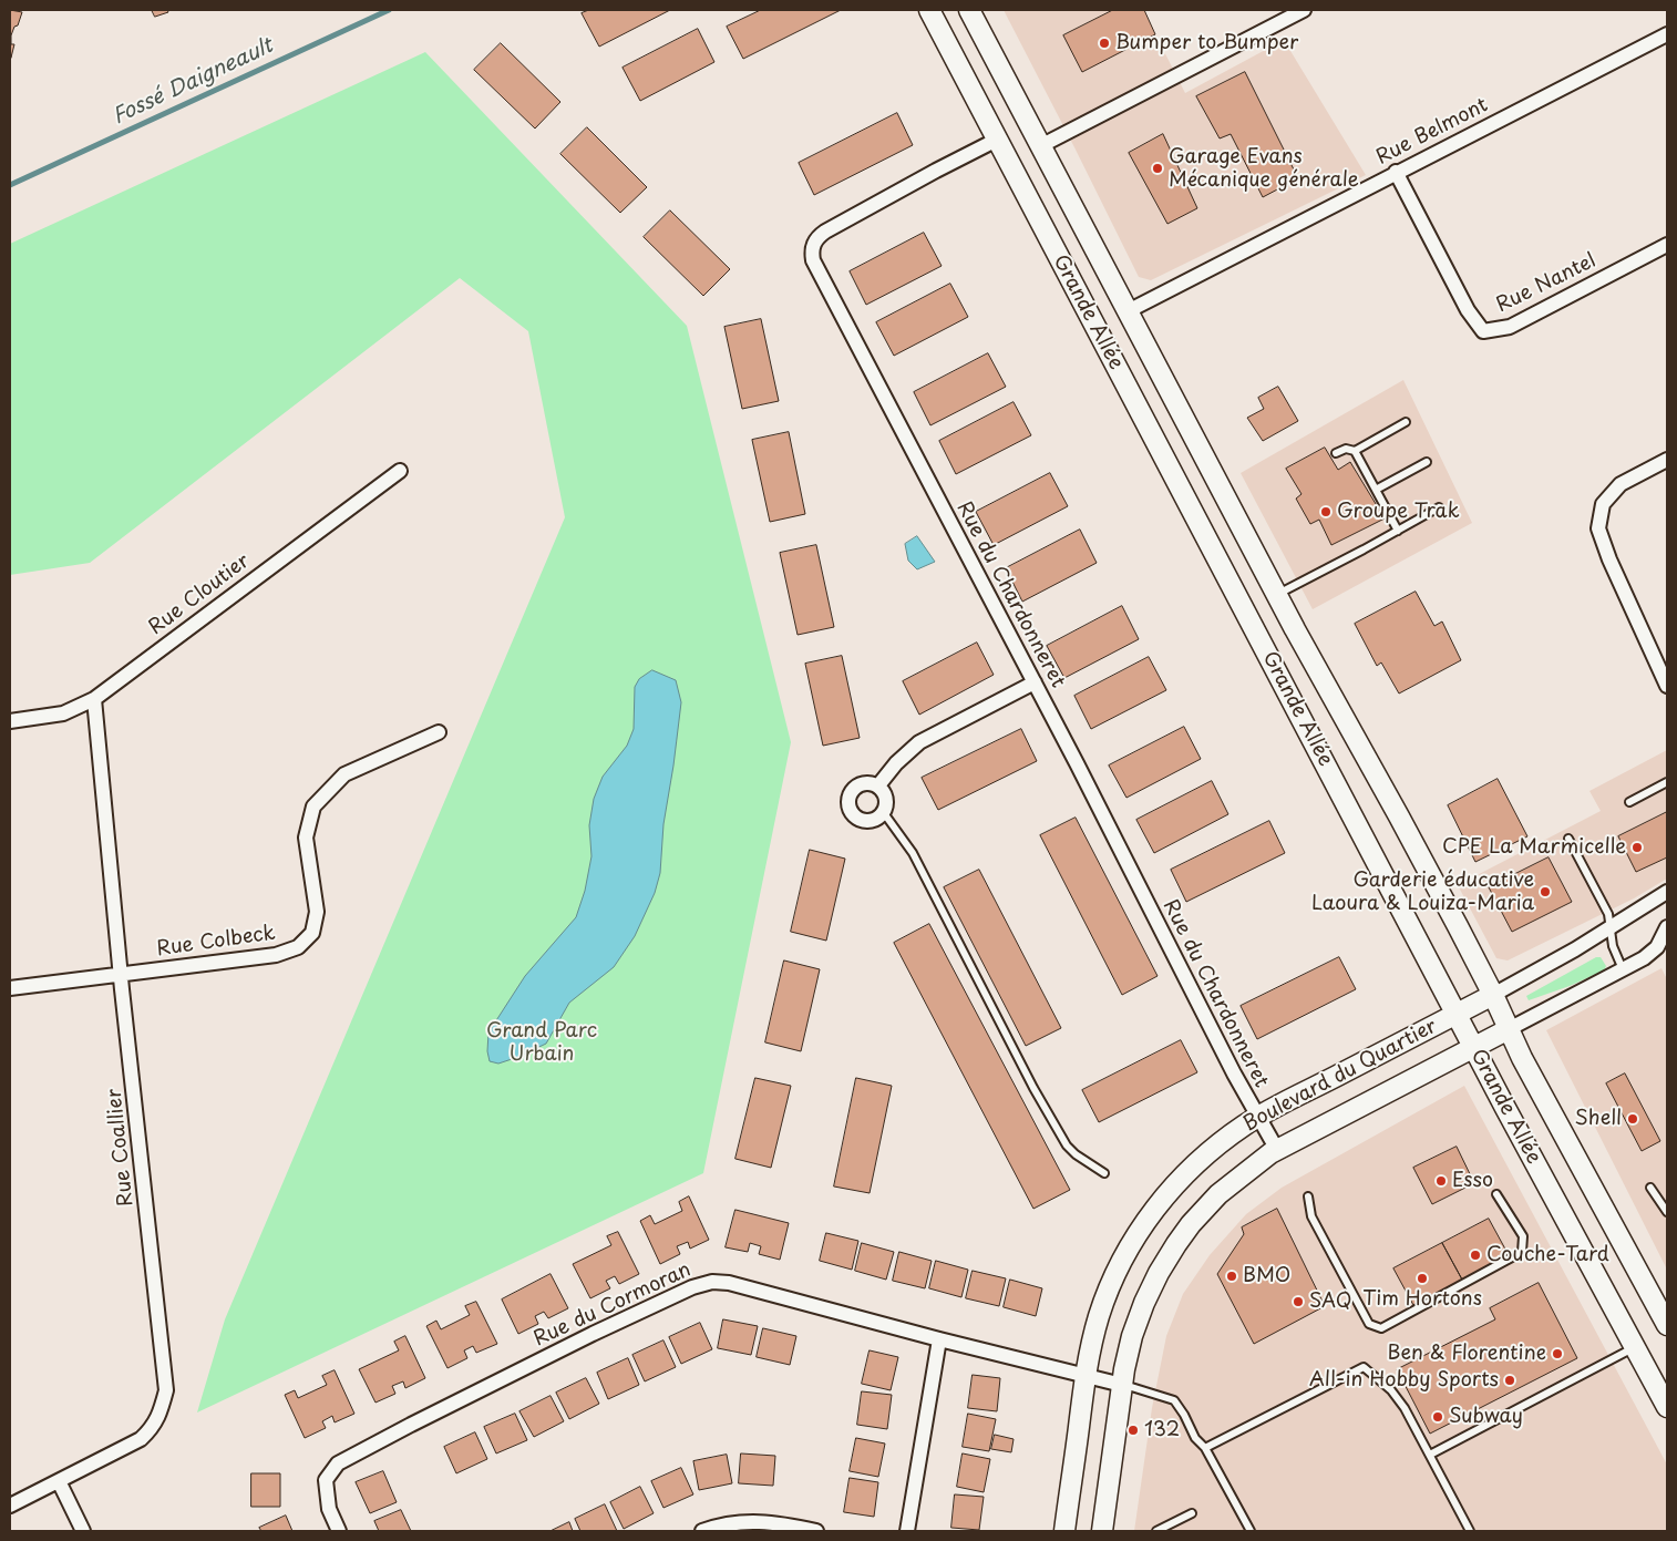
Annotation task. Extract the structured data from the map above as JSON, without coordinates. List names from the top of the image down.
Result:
{
  "streets": {
    "main road": ["Grande Allée", "Boulevard du Quartier"],
    "street": [
      "Rue Belmont",
      "Rue Nantel",
      "Rue Cloutier",
      "Rue du Chardonneret",
      "Rue Colbeck",
      "Rue Coallier",
      "Rue du Cormoran"
    ]
  },
  "crossings": [
    ["Rue Belmont", "Rue Nantel"],
    ["Rue Belmont", "Grande Allée"],
    ["Grande Allée", "Rue du Chardonneret"],
    ["Grande Allée", "Boulevard du Quartier"],
    ["Rue Cloutier", "Rue Coallier"],
    ["Rue du Chardonneret", "Boulevard du Quartier"],
    ["Rue Colbeck", "Rue Coallier"],
    ["Boulevard du Quartier", "Rue du Cormoran"]
  ],
  "water": ["Fossé Daigneault"],
  "parks": ["Grand Parc Urbain"],
  "places": [
    "Bumper to Bumper",
    "Garage Evans Mécanique générale",
    "Groupe Trak",
    "CPE La Marmicelle",
    "Garderie éducative Laoura & Louiza-Maria",
    "Shell",
    "Esso",
    "Couche-Tard",
    "BMO",
    "Tim Hortons",
    "SAQ",
    "Ben & Florentine",
    "All-in Hobby Sports",
    "Subway",
    "132"
  ]
}
